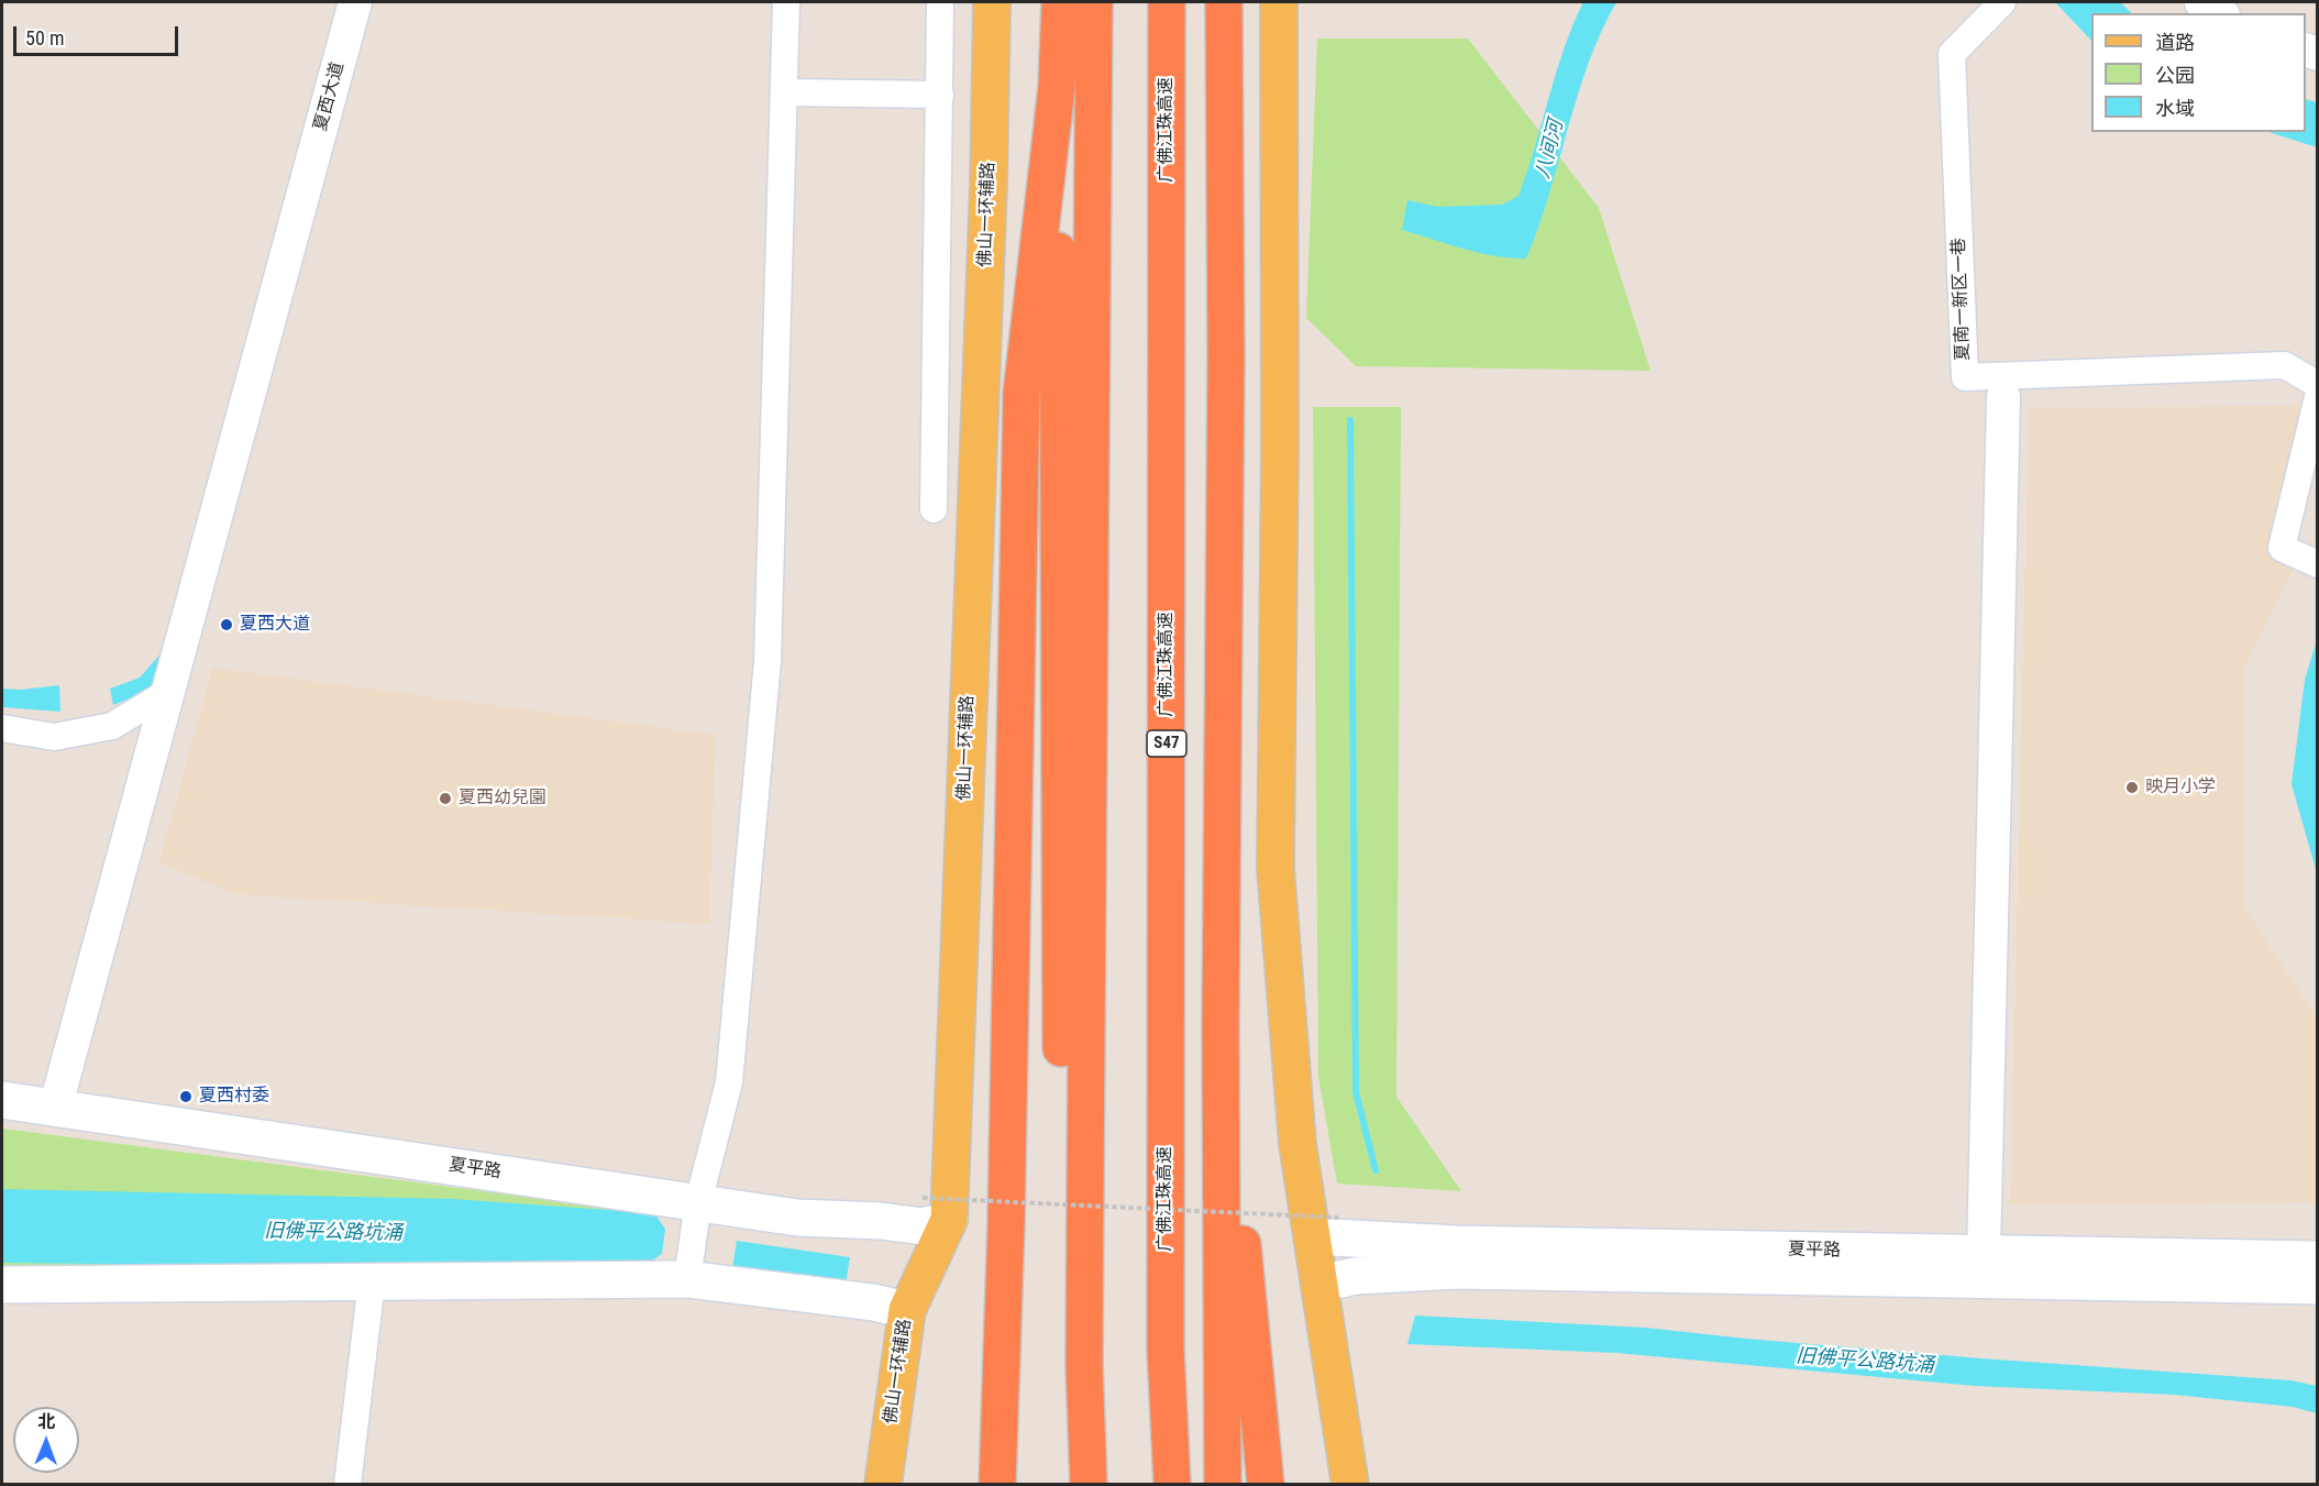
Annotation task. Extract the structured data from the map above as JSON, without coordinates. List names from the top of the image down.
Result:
{
  "streets": {
    "highway": ["广佛江珠高速", "S47"],
    "main road": ["佛山一环辅路", "夏平路"],
    "street": ["夏西大道", "夏南一新区一巷"]
  },
  "crossings": [
    ["夏西大道", "夏平路"],
    ["佛山一环辅路", "夏平路"]
  ],
  "water": ["八间河", "旧佛平公路坑涌"],
  "places": [
    "夏西大道",
    "映月小学",
    "夏西幼兒園",
    "夏西村委"
  ],
  "legend": ["道路", "公园", "水域"],
  "scale_bar": "50 m",
  "north": "top"
}
